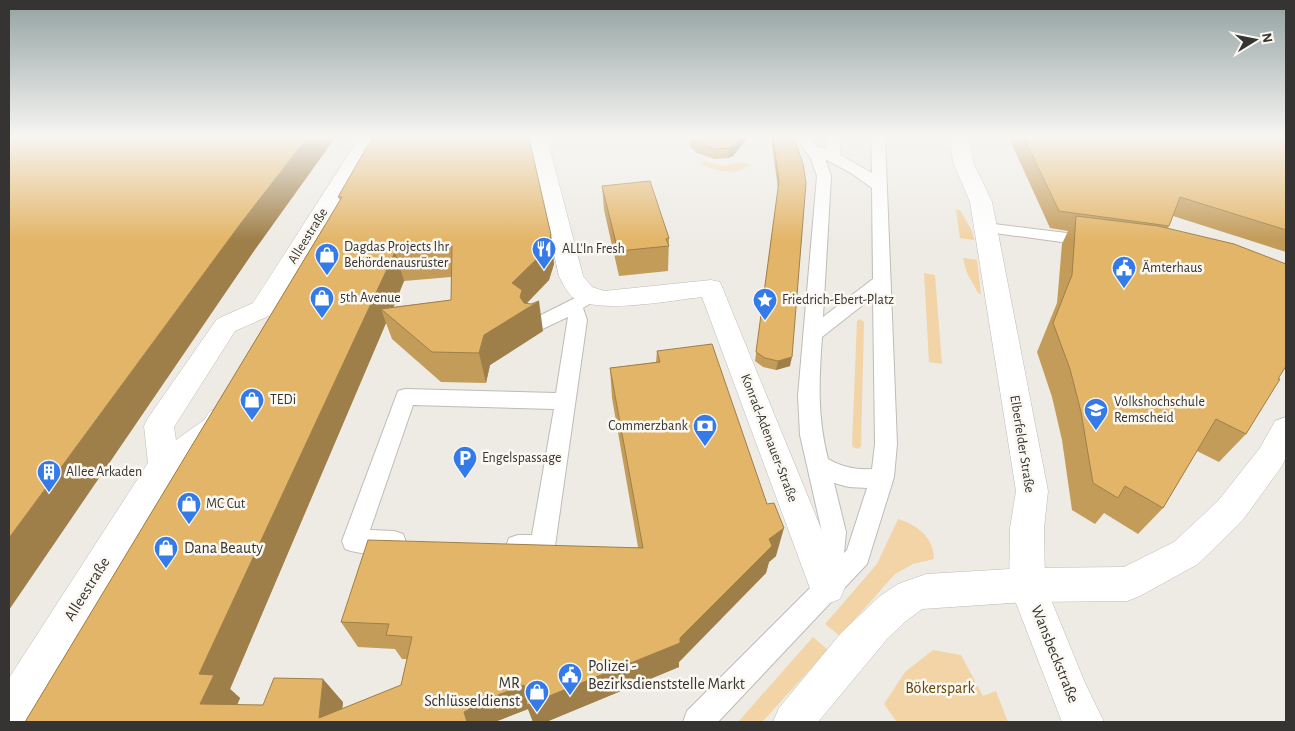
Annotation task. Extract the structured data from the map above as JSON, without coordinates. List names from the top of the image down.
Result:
{
  "streets": {
    "street": [
      "Alleestraße",
      "Konrad-Adenauer-Straße",
      "Elberfelder Straße",
      "Wansbeckstraße"
    ]
  },
  "crossings": [
    ["Elberfelder Straße", "Wansbeckstraße"]
  ],
  "parks": ["Bökerspark"],
  "places": {
    "restaurant": ["ALL'In Fresh"],
    "shop": [
      "Dagdas Projects Ihr Behördenausrüster",
      "5th Avenue",
      "TEDi",
      "MC Cut",
      "Dana Beauty",
      "MR Schlüsseldienst"
    ],
    "public building": ["Ämterhaus", "Polizei - Bezirksdienststelle Markt"],
    "place": ["Friedrich-Ebert-Platz"],
    "school or university": ["Volkshochschule Remscheid"],
    "bank": ["Commerzbank"],
    "parking": ["Engelspassage"],
    "building": ["Allee Arkaden"]
  },
  "north": "right"
}
